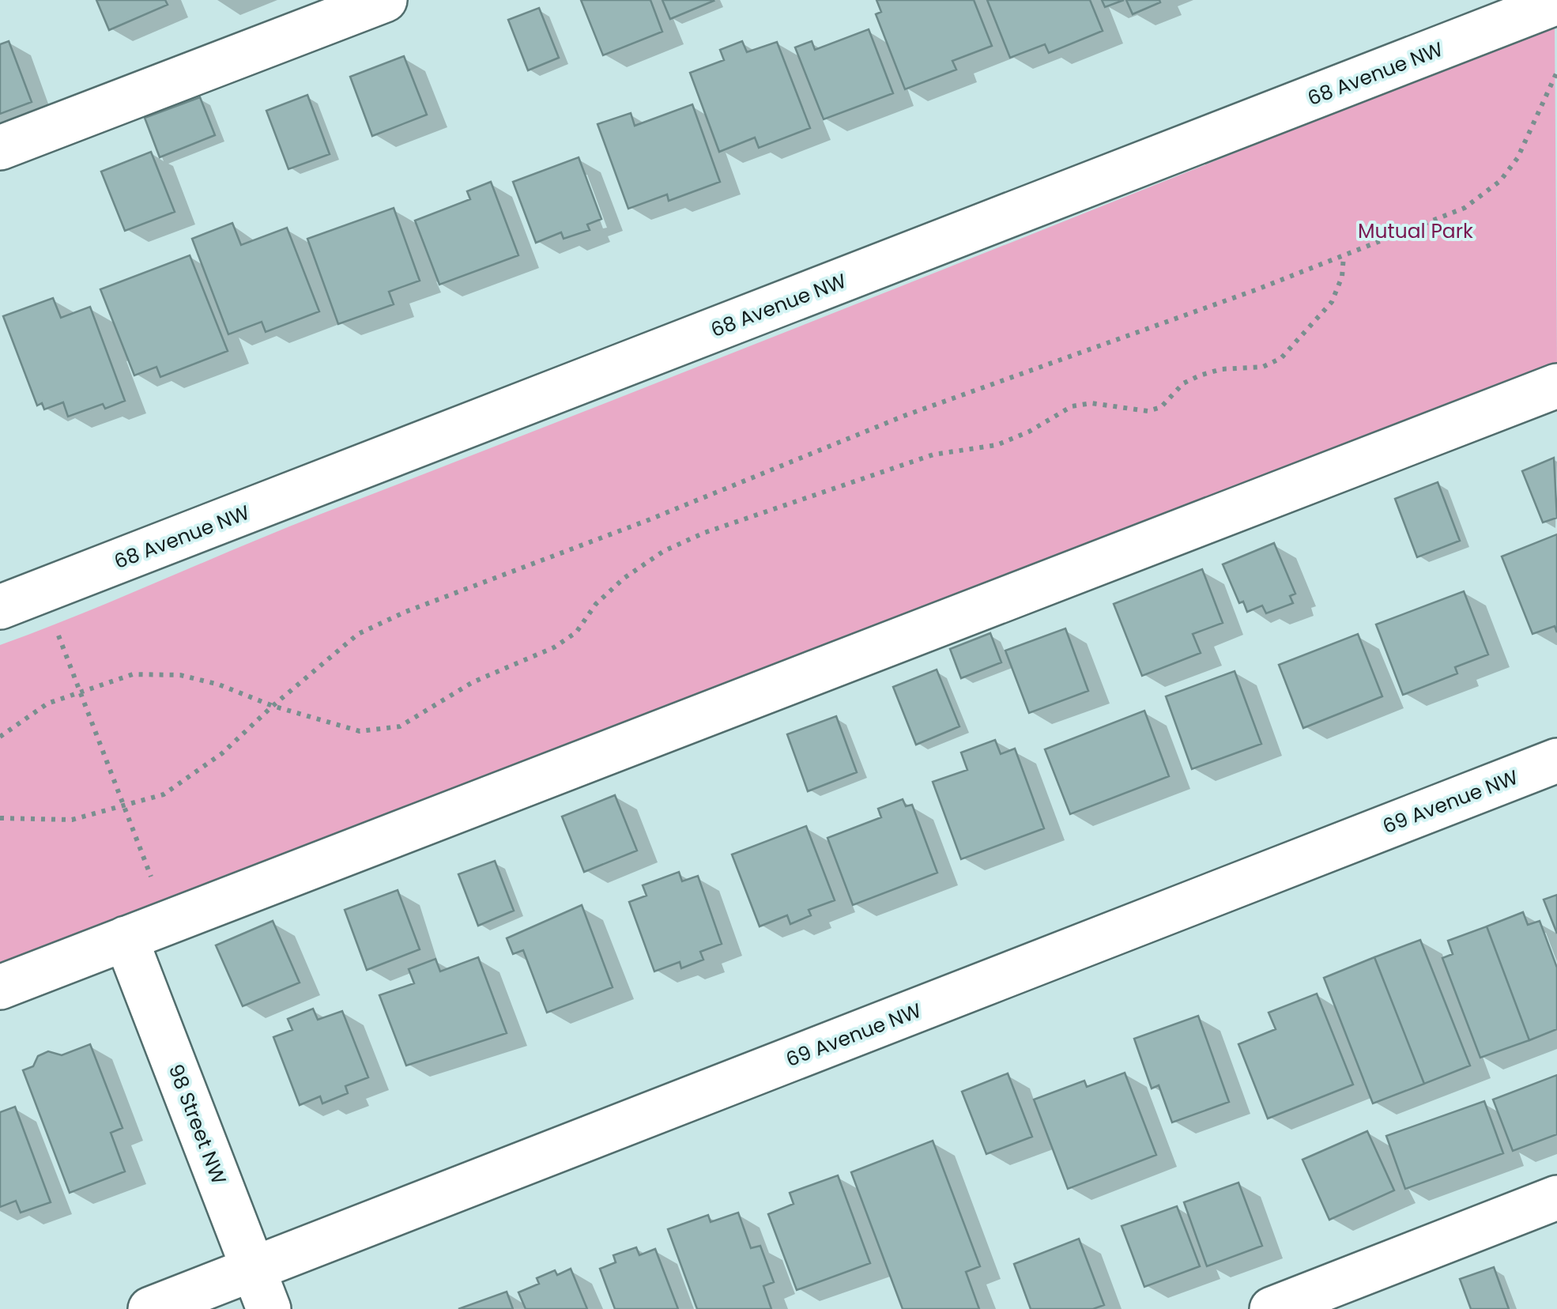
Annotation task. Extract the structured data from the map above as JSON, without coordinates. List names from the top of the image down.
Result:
{
  "streets": {
    "street": ["68 Avenue NW", "69 Avenue NW", "98 Street NW"]
  },
  "crossings": [
    ["69 Avenue NW", "98 Street NW"]
  ],
  "parks": ["Mutual Park"]
}
